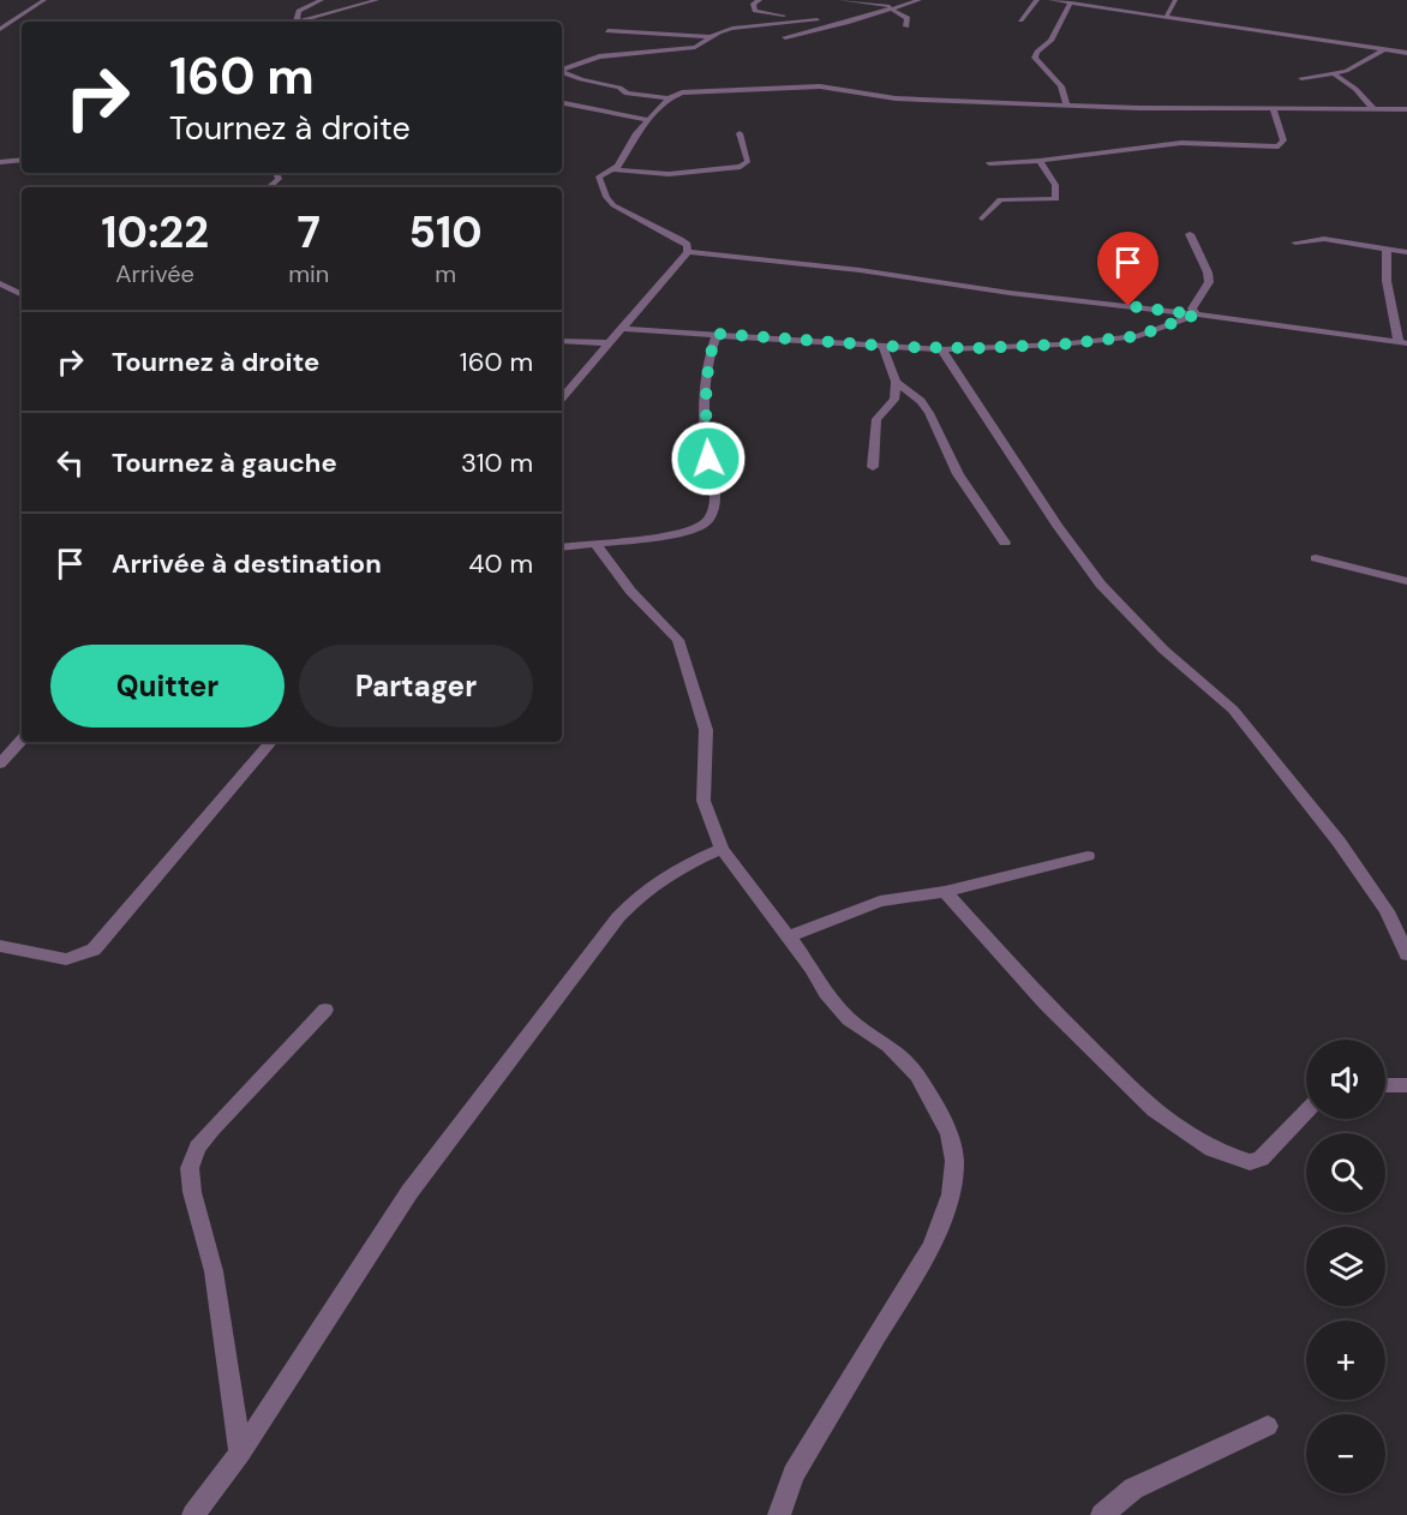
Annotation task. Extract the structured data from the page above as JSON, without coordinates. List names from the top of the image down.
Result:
{
  "page": {
    "turn": ["160 m", "Tournez à droite"],
    "eta": [
      "10:22",
      "Arrivée",
      "7",
      "min",
      "510",
      "m"
    ],
    "list": [
      {
        "name": "Tournez à droite",
        "value": "160 m"
      },
      {
        "name": "Tournez à gauche",
        "value": "310 m"
      },
      {
        "name": "Arrivée à destination",
        "value": "40 m"
      }
    ],
    "buttons": ["Quitter", "Partager"],
    "map_buttons": ["+", "−"]
  }
}
